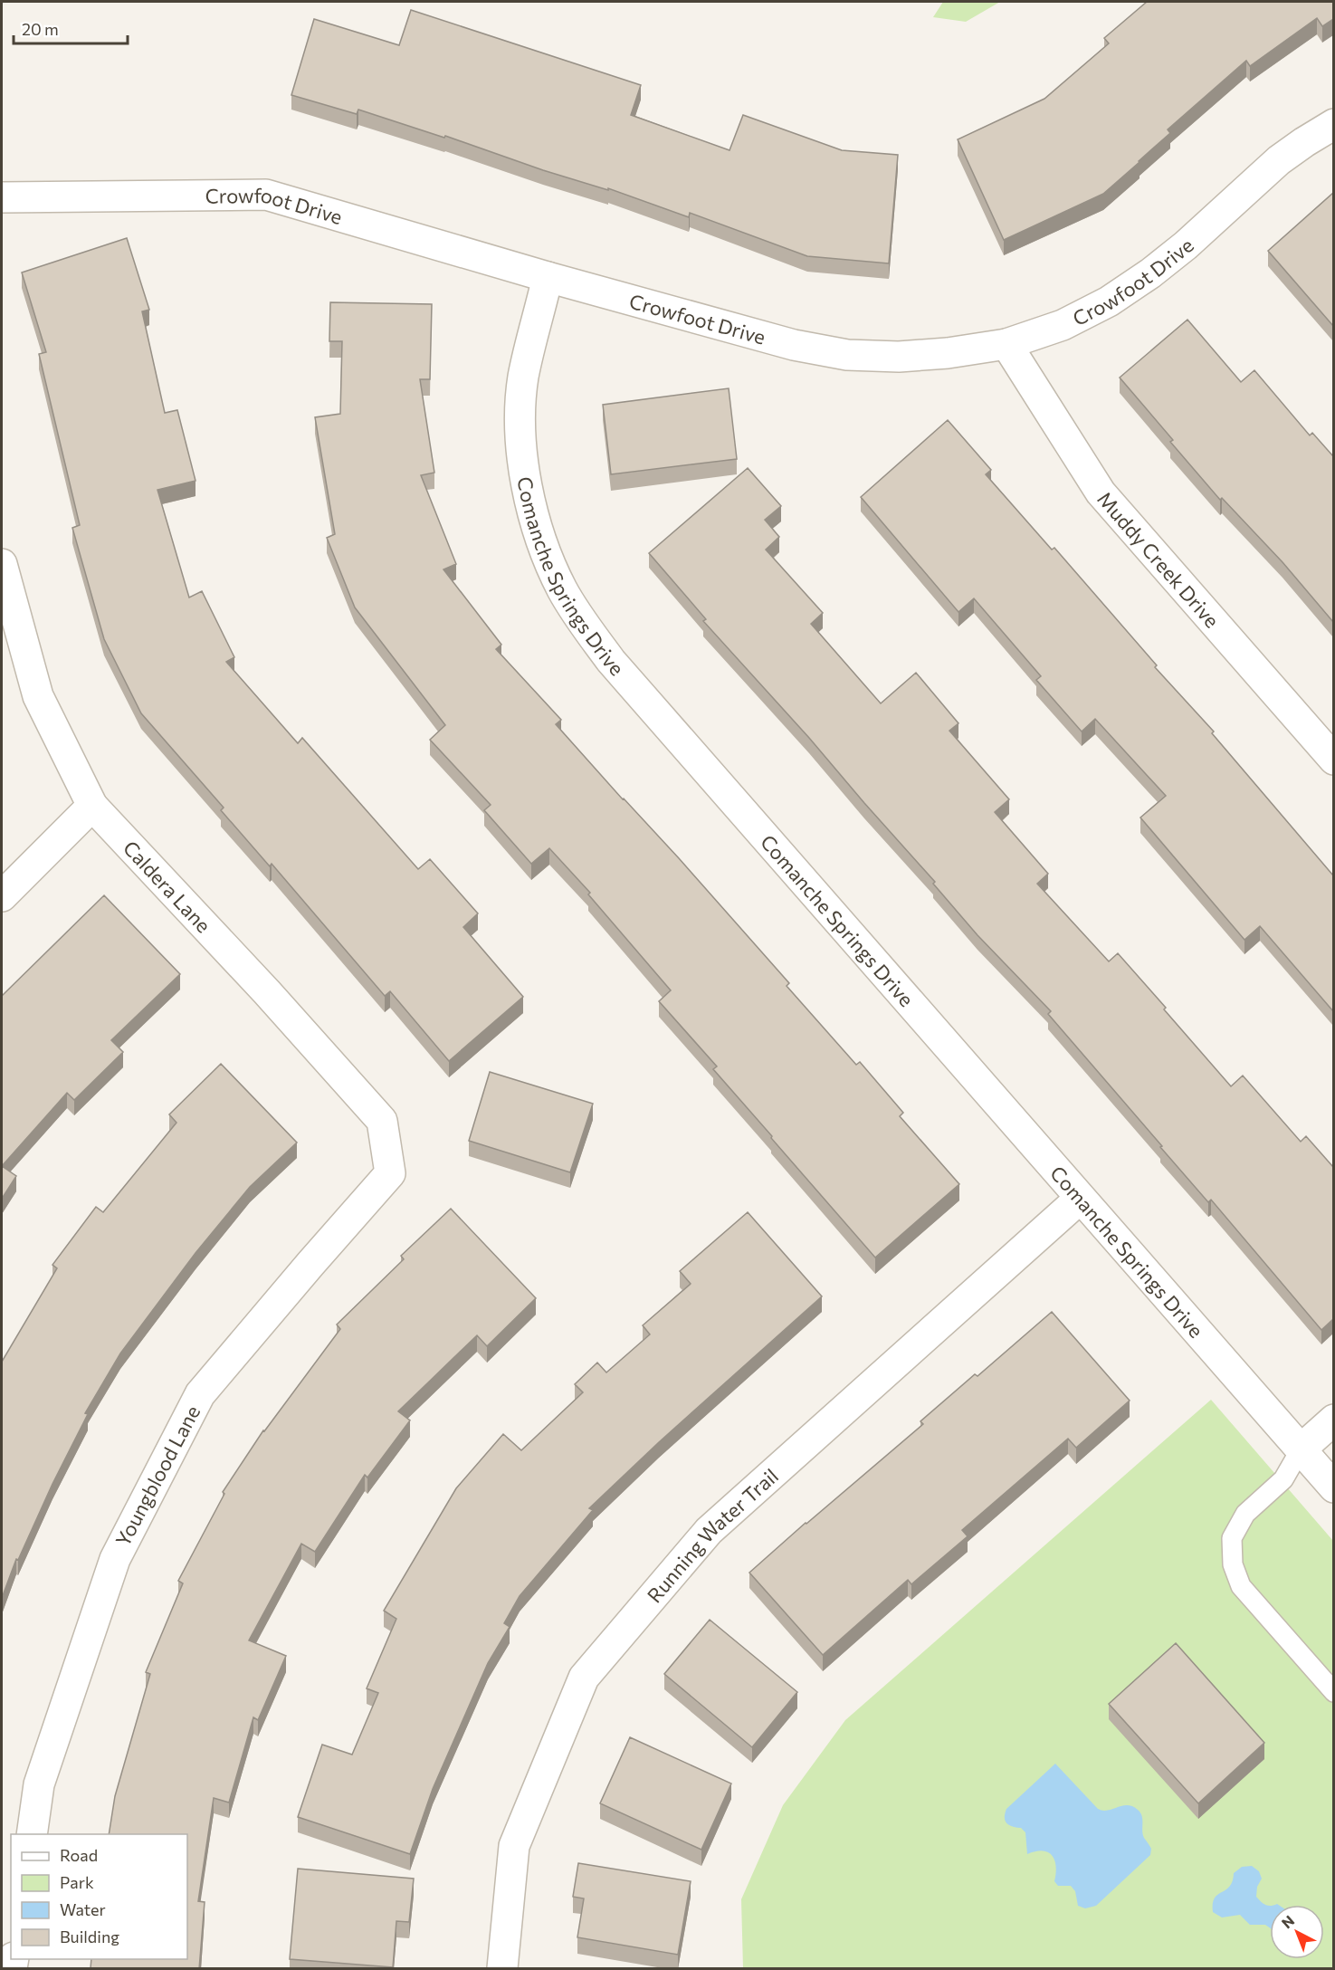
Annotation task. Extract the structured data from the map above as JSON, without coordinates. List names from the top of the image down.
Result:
{
  "streets": {
    "street": [
      "Crowfoot Drive",
      "Muddy Creek Drive",
      "Comanche Springs Drive",
      "Caldera Lane",
      "Youngblood Lane",
      "Running Water Trail"
    ]
  },
  "crossings": [
    ["Crowfoot Drive", "Muddy Creek Drive"],
    ["Crowfoot Drive", "Comanche Springs Drive"],
    ["Comanche Springs Drive", "Running Water Trail"],
    ["Caldera Lane", "Youngblood Lane"]
  ],
  "legend": [
    "Road",
    "Park",
    "Water",
    "Building"
  ],
  "scale_bar": "20 m",
  "north": "top left"
}
